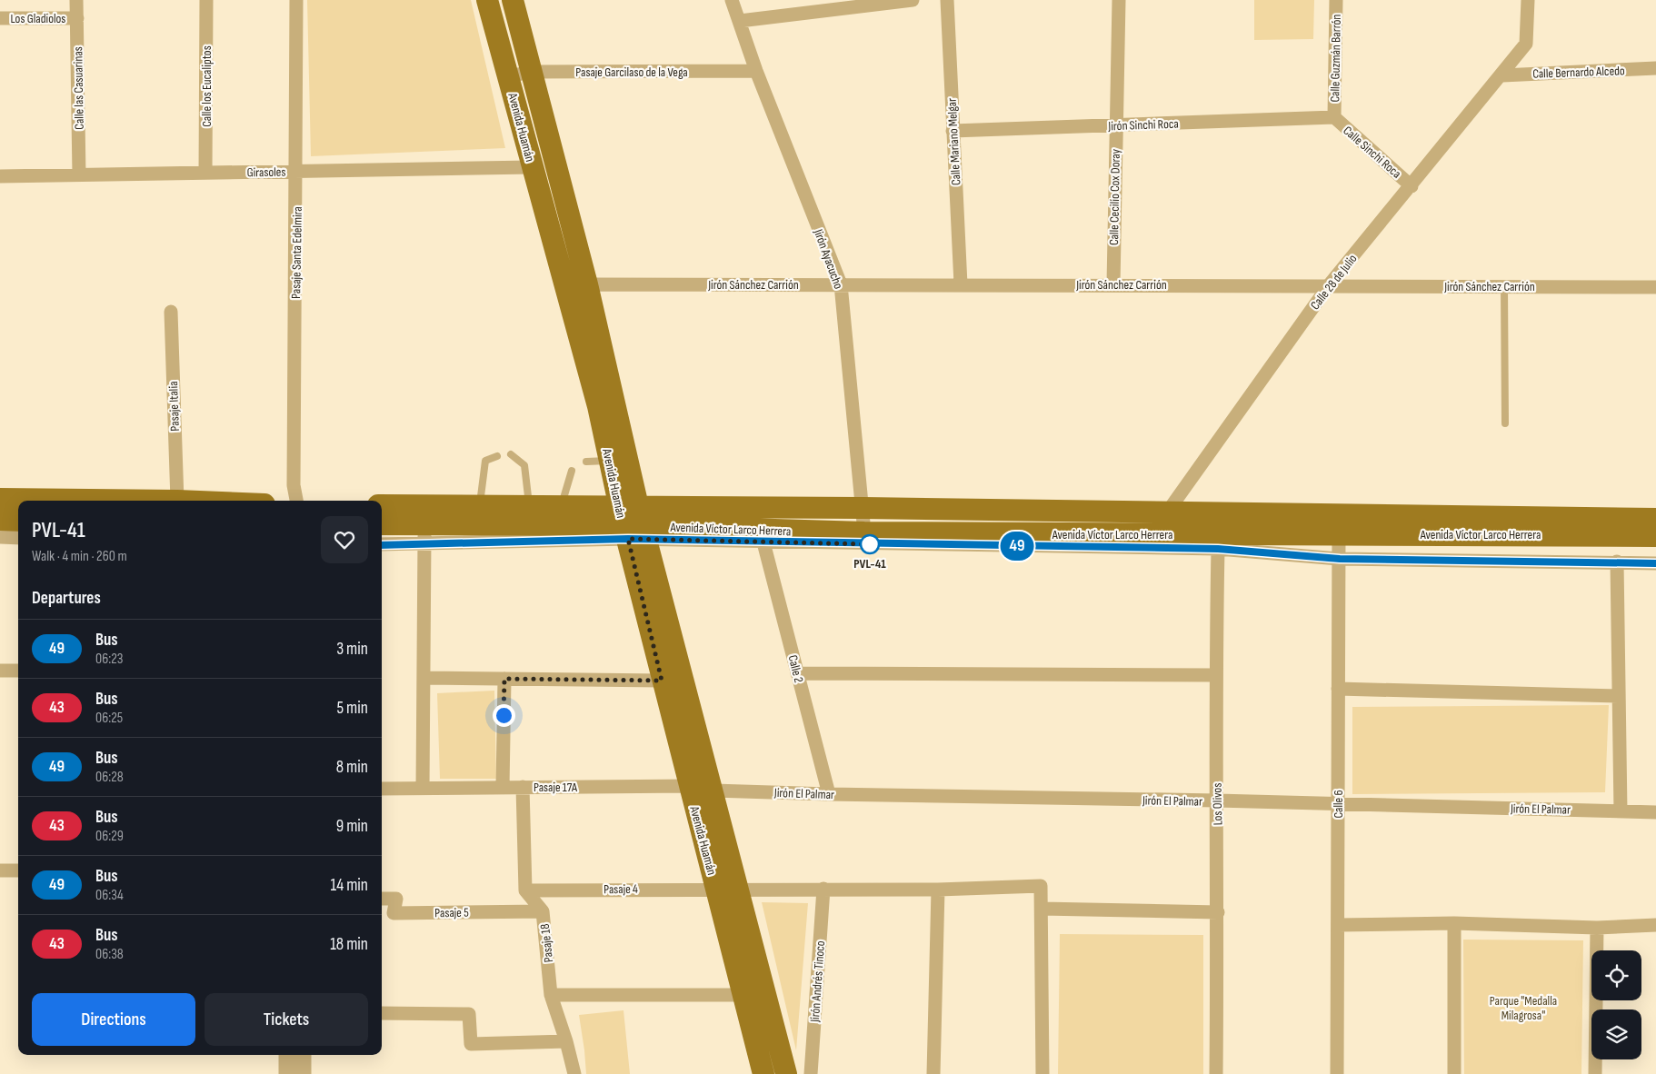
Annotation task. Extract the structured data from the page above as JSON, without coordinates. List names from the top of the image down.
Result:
{
  "streets": {
    "main road": ["Avenida Huamán", "Avenida Víctor Larco Herrera"],
    "street": [
      "Los Gladiolos",
      "Calle Guzmán Barrón",
      "Pasaje Garcilaso de la Vega",
      "Calle Bernardo Alcedo",
      "Calle los Eucaliptos",
      "Calle las Casuarinas",
      "Jirón Sinchi Roca",
      "Calle Mariano Melgar",
      "Calle Sinchi Roca",
      "Girasoles",
      "Calle Cecilio Cox Doray",
      "Pasaje Santa Edelmira",
      "Jirón Ayacucho",
      "Calle 28 de Julio",
      "Jirón Sánchez Carrión",
      "Pasaje Italia",
      "Calle 2",
      "Pasaje 17A",
      "Jirón El Palmar",
      "Los Olivos",
      "Calle 6",
      "Pasaje 4",
      "Pasaje 5",
      "Pasaje 18",
      "Jirón Andrés Tinoco"
    ]
  },
  "crossings": [
    ["Los Gladiolos", "Calle las Casuarinas"],
    ["Calle Guzmán Barrón", "Jirón Sinchi Roca"],
    ["Calle Guzmán Barrón", "Calle Sinchi Roca"],
    ["Pasaje Garcilaso de la Vega", "Avenida Huamán"],
    ["Pasaje Garcilaso de la Vega", "Jirón Ayacucho"],
    ["Calle Bernardo Alcedo", "Calle 28 de Julio"],
    ["Calle los Eucaliptos", "Girasoles"],
    ["Calle las Casuarinas", "Girasoles"],
    ["Jirón Sinchi Roca", "Calle Mariano Melgar"],
    ["Jirón Sinchi Roca", "Calle Sinchi Roca"],
    ["Jirón Sinchi Roca", "Calle Cecilio Cox Doray"],
    ["Avenida Huamán", "Girasoles"],
    ["Avenida Huamán", "Jirón Sánchez Carrión"],
    ["Avenida Huamán", "Avenida Víctor Larco Herrera"],
    ["Avenida Huamán", "Pasaje 17A"],
    ["Avenida Huamán", "Jirón El Palmar"],
    ["Avenida Huamán", "Pasaje 4"],
    ["Calle Mariano Melgar", "Jirón Sánchez Carrión"],
    ["Calle Sinchi Roca", "Calle 28 de Julio"],
    ["Girasoles", "Pasaje Santa Edelmira"],
    ["Calle Cecilio Cox Doray", "Jirón Sánchez Carrión"],
    ["Jirón Ayacucho", "Jirón Sánchez Carrión"],
    ["Jirón Ayacucho", "Avenida Víctor Larco Herrera"],
    ["Calle 28 de Julio", "Jirón Sánchez Carrión"],
    ["Calle 28 de Julio", "Avenida Víctor Larco Herrera"],
    ["Avenida Víctor Larco Herrera", "Calle 2"],
    ["Avenida Víctor Larco Herrera", "Los Olivos"],
    ["Avenida Víctor Larco Herrera", "Calle 6"],
    ["Calle 2", "Jirón El Palmar"],
    ["Pasaje 17A", "Jirón El Palmar"],
    ["Jirón El Palmar", "Los Olivos"],
    ["Jirón El Palmar", "Calle 6"],
    ["Pasaje 4", "Pasaje 18"],
    ["Pasaje 4", "Jirón Andrés Tinoco"],
    ["Pasaje 5", "Pasaje 18"]
  ],
  "parks": ["Parque \"Medalla Milagrosa\""],
  "places": ["PVL-41"],
  "lines": ["bus line 49"],
  "page": {
    "on_map": "49",
    "heading": [
      ["PVL-41", "Walk · 4 min · 260 m"],
      "Departures"
    ],
    "list": [
      {
        "mark": "49",
        "name": "Bus",
        "note": "06:23",
        "value": "3 min"
      },
      {
        "mark": "43",
        "name": "Bus",
        "note": "06:25",
        "value": "5 min"
      },
      {
        "mark": "49",
        "name": "Bus",
        "note": "06:28",
        "value": "8 min"
      },
      {
        "mark": "43",
        "name": "Bus",
        "note": "06:29",
        "value": "9 min"
      },
      {
        "mark": "49",
        "name": "Bus",
        "note": "06:34",
        "value": "14 min"
      },
      {
        "mark": "43",
        "name": "Bus",
        "note": "06:38",
        "value": "18 min"
      }
    ],
    "buttons": ["Directions", "Tickets"]
  }
}
